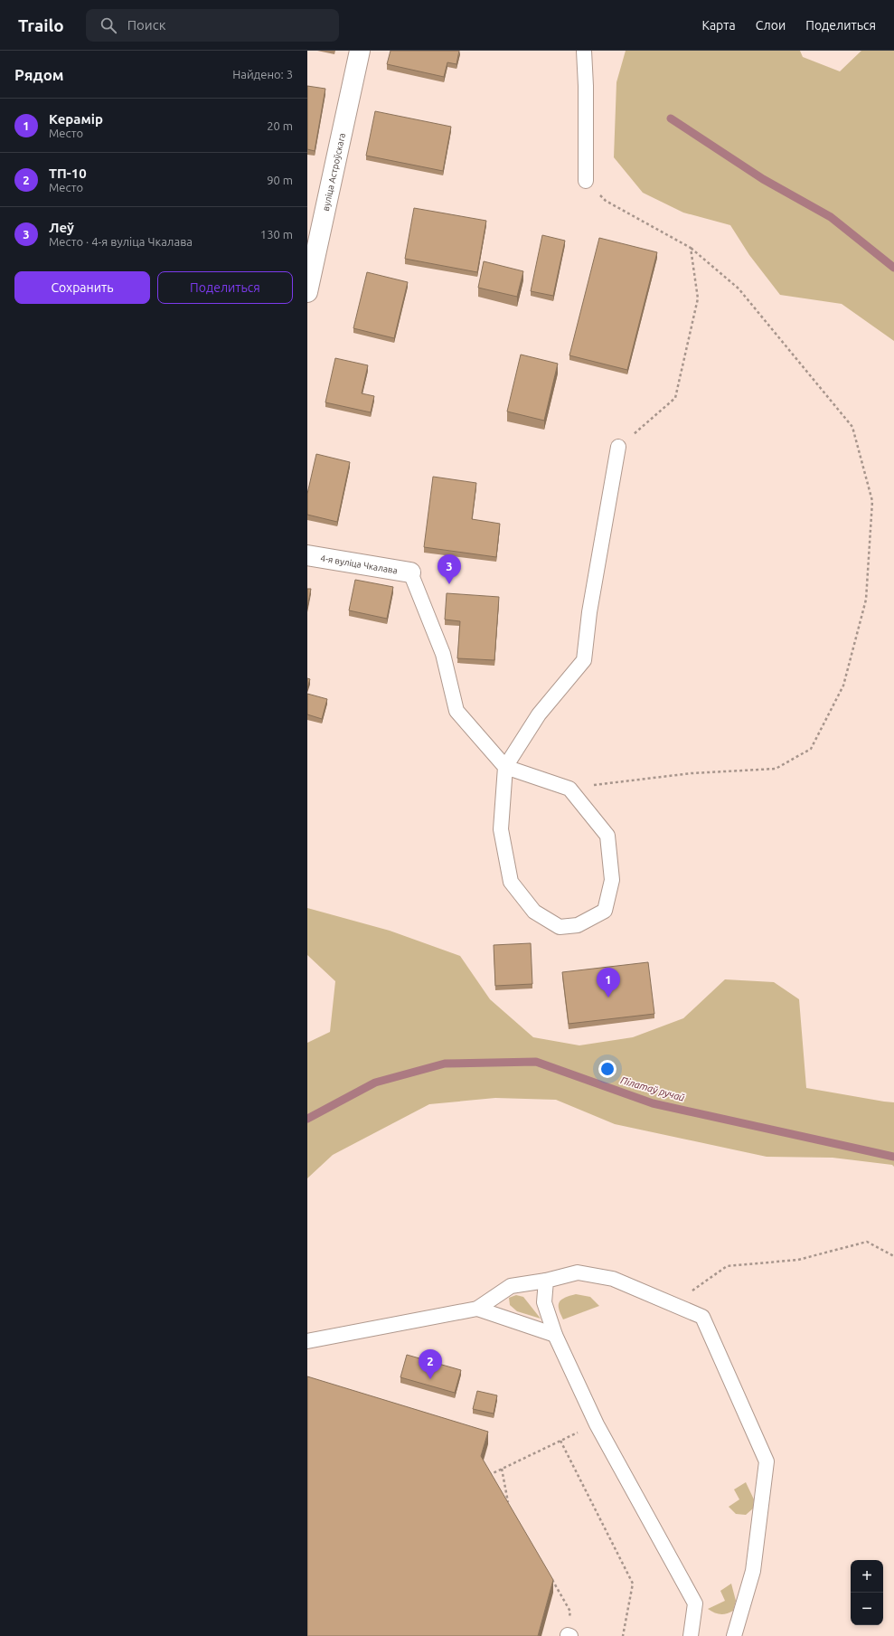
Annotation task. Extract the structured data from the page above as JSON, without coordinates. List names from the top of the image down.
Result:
{
  "streets": {
    "street": ["вуліца Астроўскага", "4-я вуліца Чкалава"]
  },
  "water": ["Пілатаў ручай"],
  "page": {
    "header": "Trailo",
    "search": "Поиск",
    "nav": ["Карта", "Слои", "Поделиться"],
    "heading": ["Рядом", "Найдено: 3"],
    "list": [
      {
        "mark": "1",
        "name": "Керамір",
        "note": "Место",
        "value": "20 m"
      },
      {
        "mark": "2",
        "name": "ТП-10",
        "note": "Место",
        "value": "90 m"
      },
      {
        "mark": "3",
        "name": "Леў",
        "note": "Место · 4-я вуліца Чкалава",
        "value": "130 m"
      }
    ],
    "buttons": ["Сохранить", "Поделиться"],
    "pins": ["3", "1", "2"],
    "map_buttons": ["+", "−"]
  }
}
